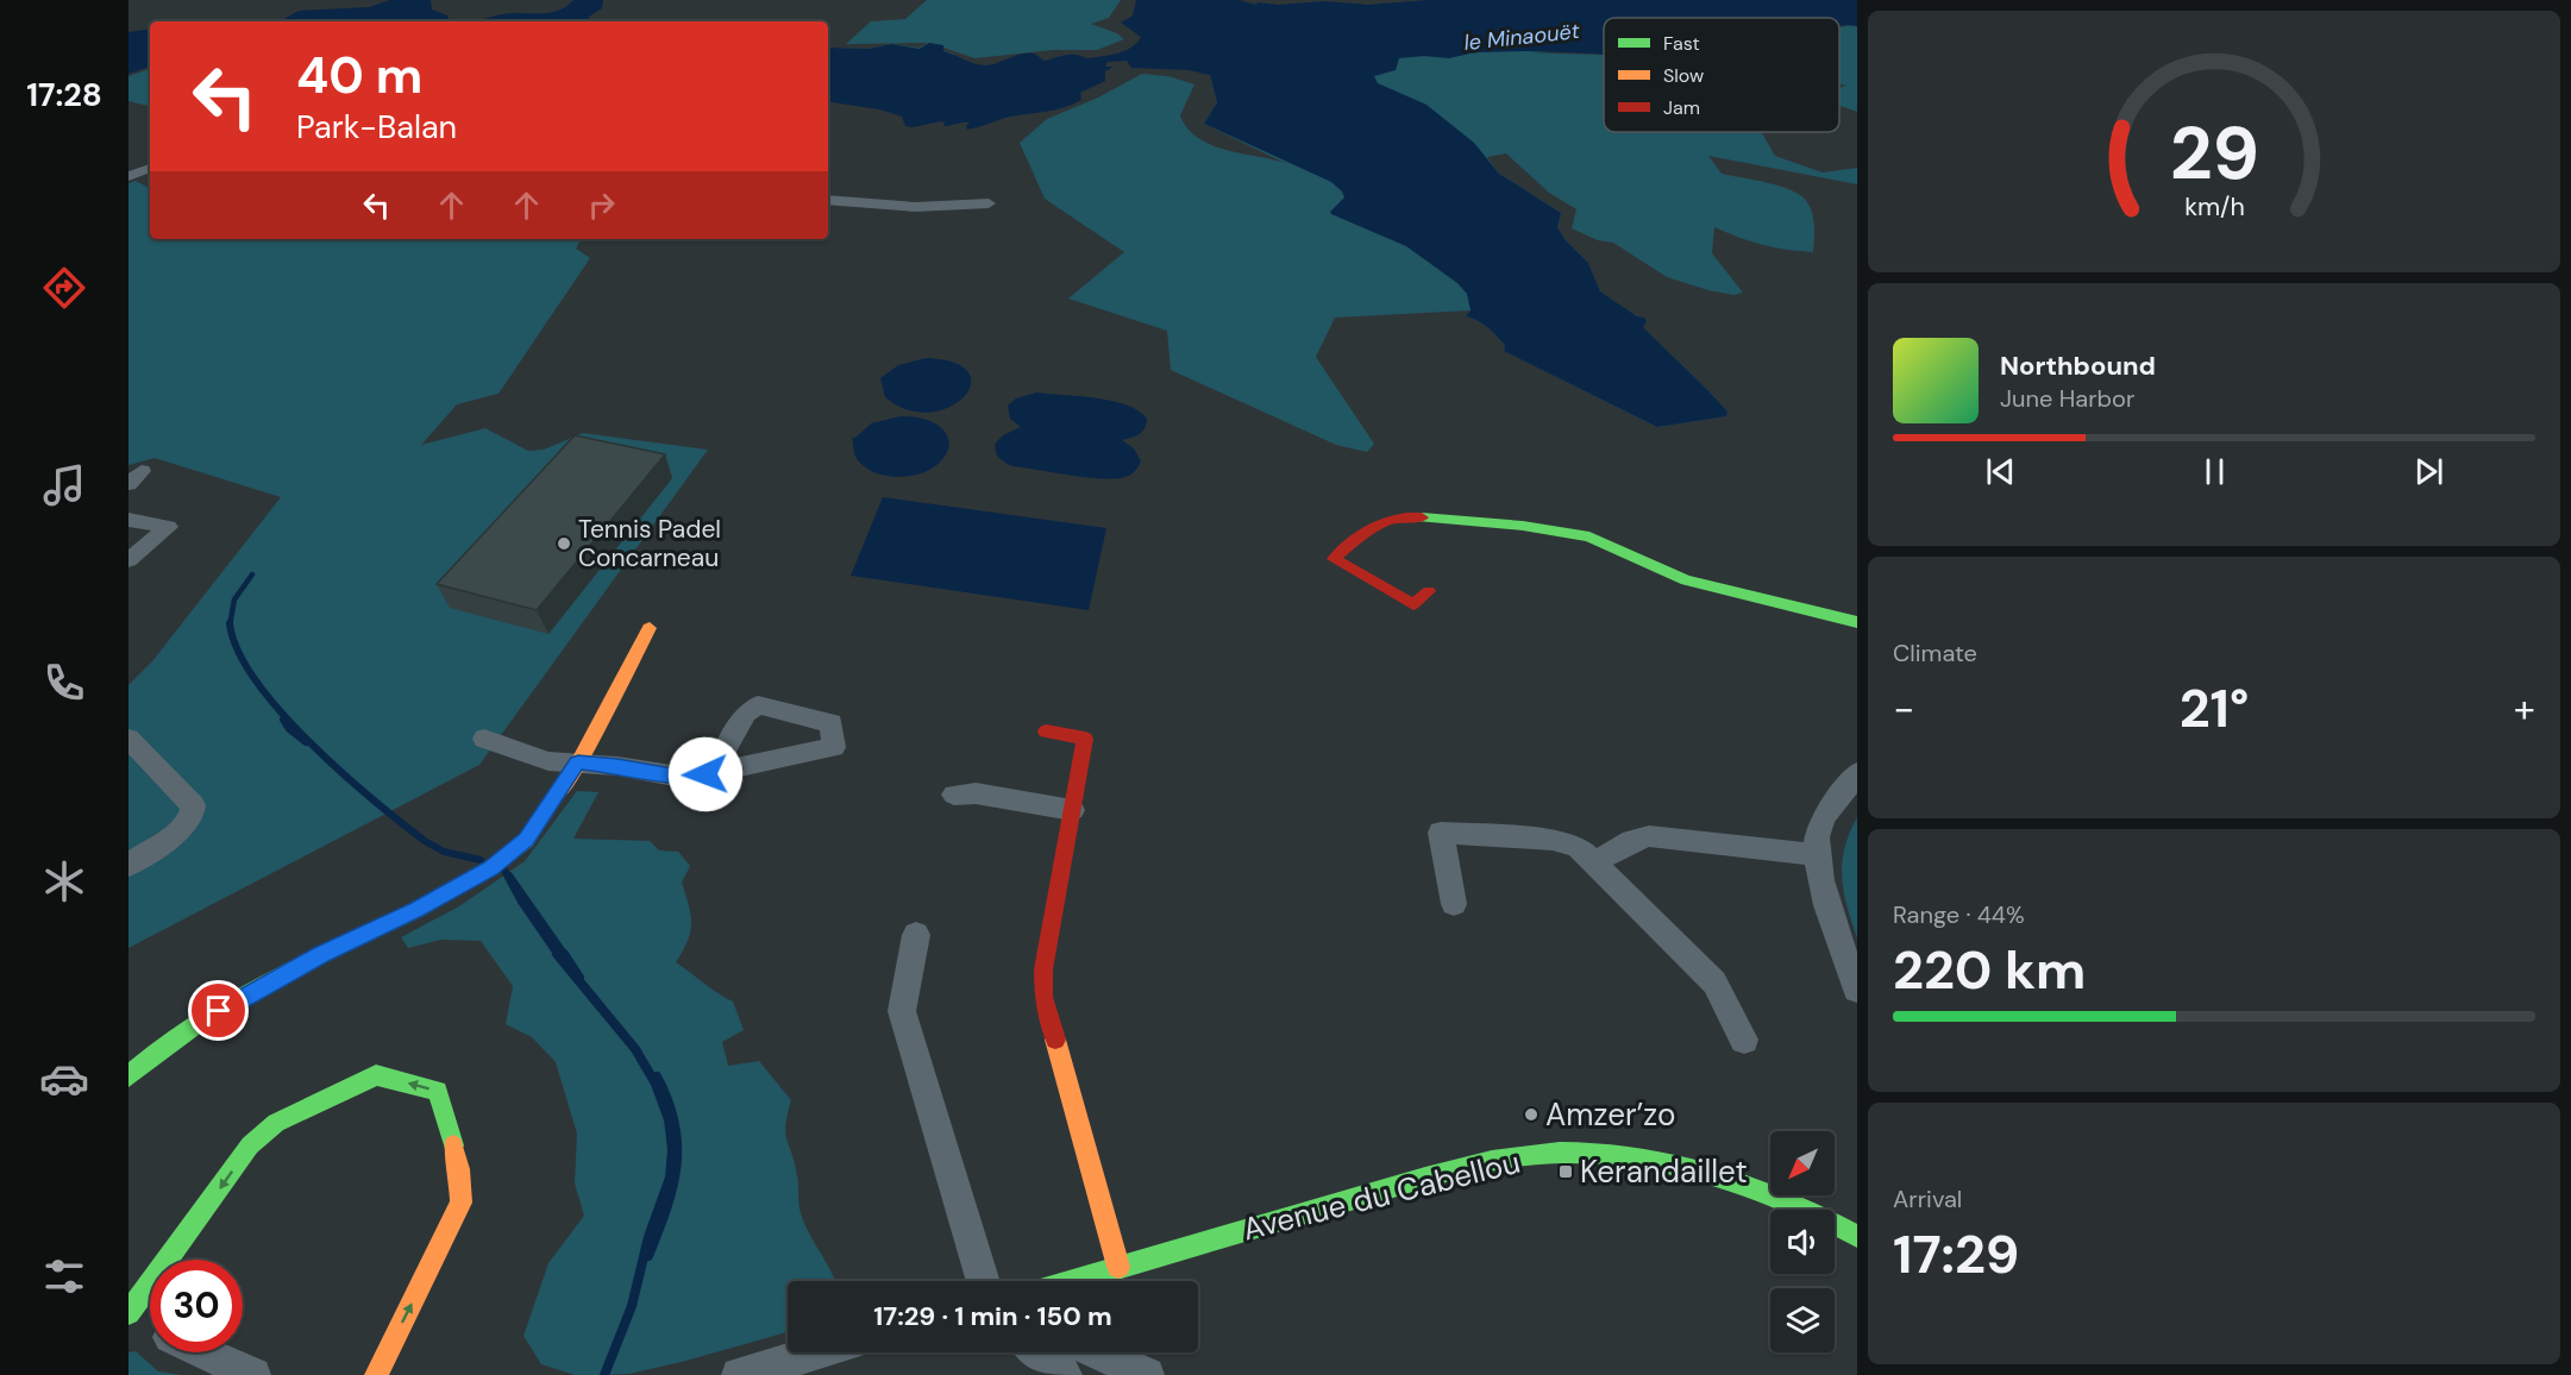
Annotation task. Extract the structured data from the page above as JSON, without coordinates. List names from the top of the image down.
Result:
{
  "streets": {
    "street": ["Avenue du Cabellou"]
  },
  "water": ["le Minaouët"],
  "places": {
    "other": ["Tennis Padel Concarneau", "Amzer’zo"],
    "transit": ["Kerandaillet"]
  },
  "legend": ["Fast", "Slow", "Jam"],
  "north": "bottom left",
  "page": {
    "tabs": "17:28",
    "turn": ["40 m", "Park-Balan"],
    "song": ["Northbound", "June Harbor"],
    "tile": [
      "Climate",
      ["Range · 44%", "220 km"],
      ["Arrival", "17:29"]
    ],
    "heat": ["−", "21°", "+"],
    "limit": "30",
    "trip": "17:29 · 1 min · 150 m",
    "gauge": ["29", "km/h"]
  }
}
